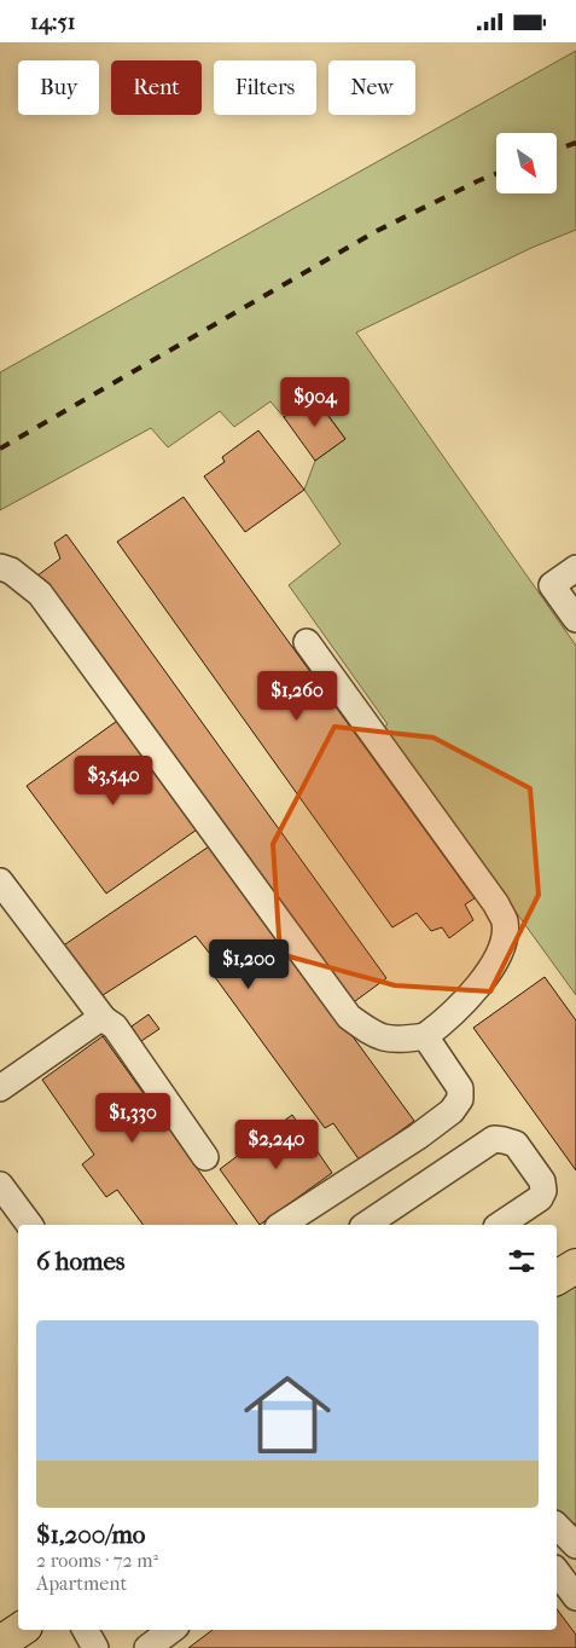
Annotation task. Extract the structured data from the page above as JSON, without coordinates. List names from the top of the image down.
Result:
{
  "north": "bottom right",
  "page": {
    "status": "14:51",
    "chip": [
      "Buy",
      "Rent",
      "Filters",
      "New"
    ],
    "price": [
      "$904",
      "$1,260",
      "$3,540",
      "$1,200",
      "$1,330",
      "$2,240"
    ],
    "heading": "6 homes",
    "list": [
      {
        "name": "$1,200/mo",
        "note": "2 rooms · 72 m² · Apartment"
      }
    ]
  }
}
